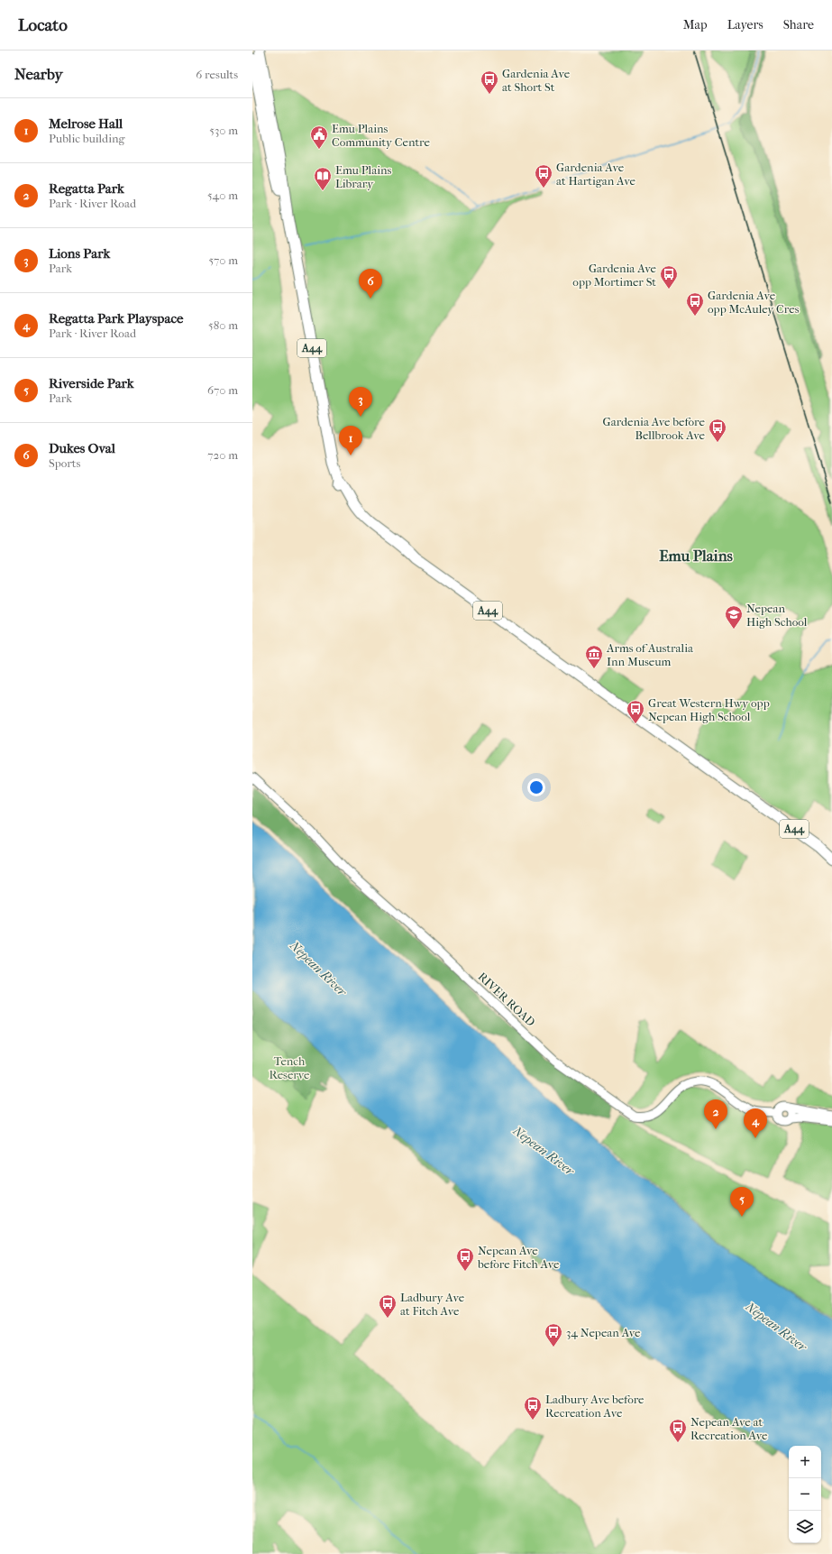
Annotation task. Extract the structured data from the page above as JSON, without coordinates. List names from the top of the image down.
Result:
{
  "streets": {
    "highway": ["A44"],
    "street": ["RIVER ROAD"]
  },
  "districts": ["Emu Plains"],
  "water": ["Nepean River"],
  "parks": ["Tench Reserve"],
  "places": {
    "bus stop": [
      "Gardenia Ave at Short St",
      "Gardenia Ave at Hartigan Ave",
      "Gardenia Ave opp Mortimer St",
      "Gardenia Ave opp McAuley Cres",
      "Gardenia Ave before Bellbrook Ave",
      "Great Western Hwy opp Nepean High School",
      "Nepean Ave before Fitch Ave",
      "Ladbury Ave at Fitch Ave",
      "34 Nepean Ave",
      "Ladbury Ave before Recreation Ave",
      "Nepean Ave at Recreation Ave"
    ],
    "public building": ["Emu Plains Community Centre"],
    "library": ["Emu Plains Library"],
    "school or university": ["Nepean High School"],
    "museum": ["Arms of Australia Inn Museum"]
  },
  "page": {
    "header": "Locato",
    "nav": ["Map", "Layers", "Share"],
    "heading": ["Nearby", "6 results"],
    "list": [
      {
        "mark": "1",
        "name": "Melrose Hall",
        "note": "Public building",
        "value": "530 m"
      },
      {
        "mark": "2",
        "name": "Regatta Park",
        "note": "Park · River Road",
        "value": "540 m"
      },
      {
        "mark": "3",
        "name": "Lions Park",
        "note": "Park",
        "value": "570 m"
      },
      {
        "mark": "4",
        "name": "Regatta Park Playspace",
        "note": "Park · River Road",
        "value": "580 m"
      },
      {
        "mark": "5",
        "name": "Riverside Park",
        "note": "Park",
        "value": "670 m"
      },
      {
        "mark": "6",
        "name": "Dukes Oval",
        "note": "Sports",
        "value": "720 m"
      }
    ],
    "pins": [
      "6",
      "3",
      "1",
      "2",
      "4",
      "5"
    ],
    "map_buttons": ["+", "−"]
  }
}
